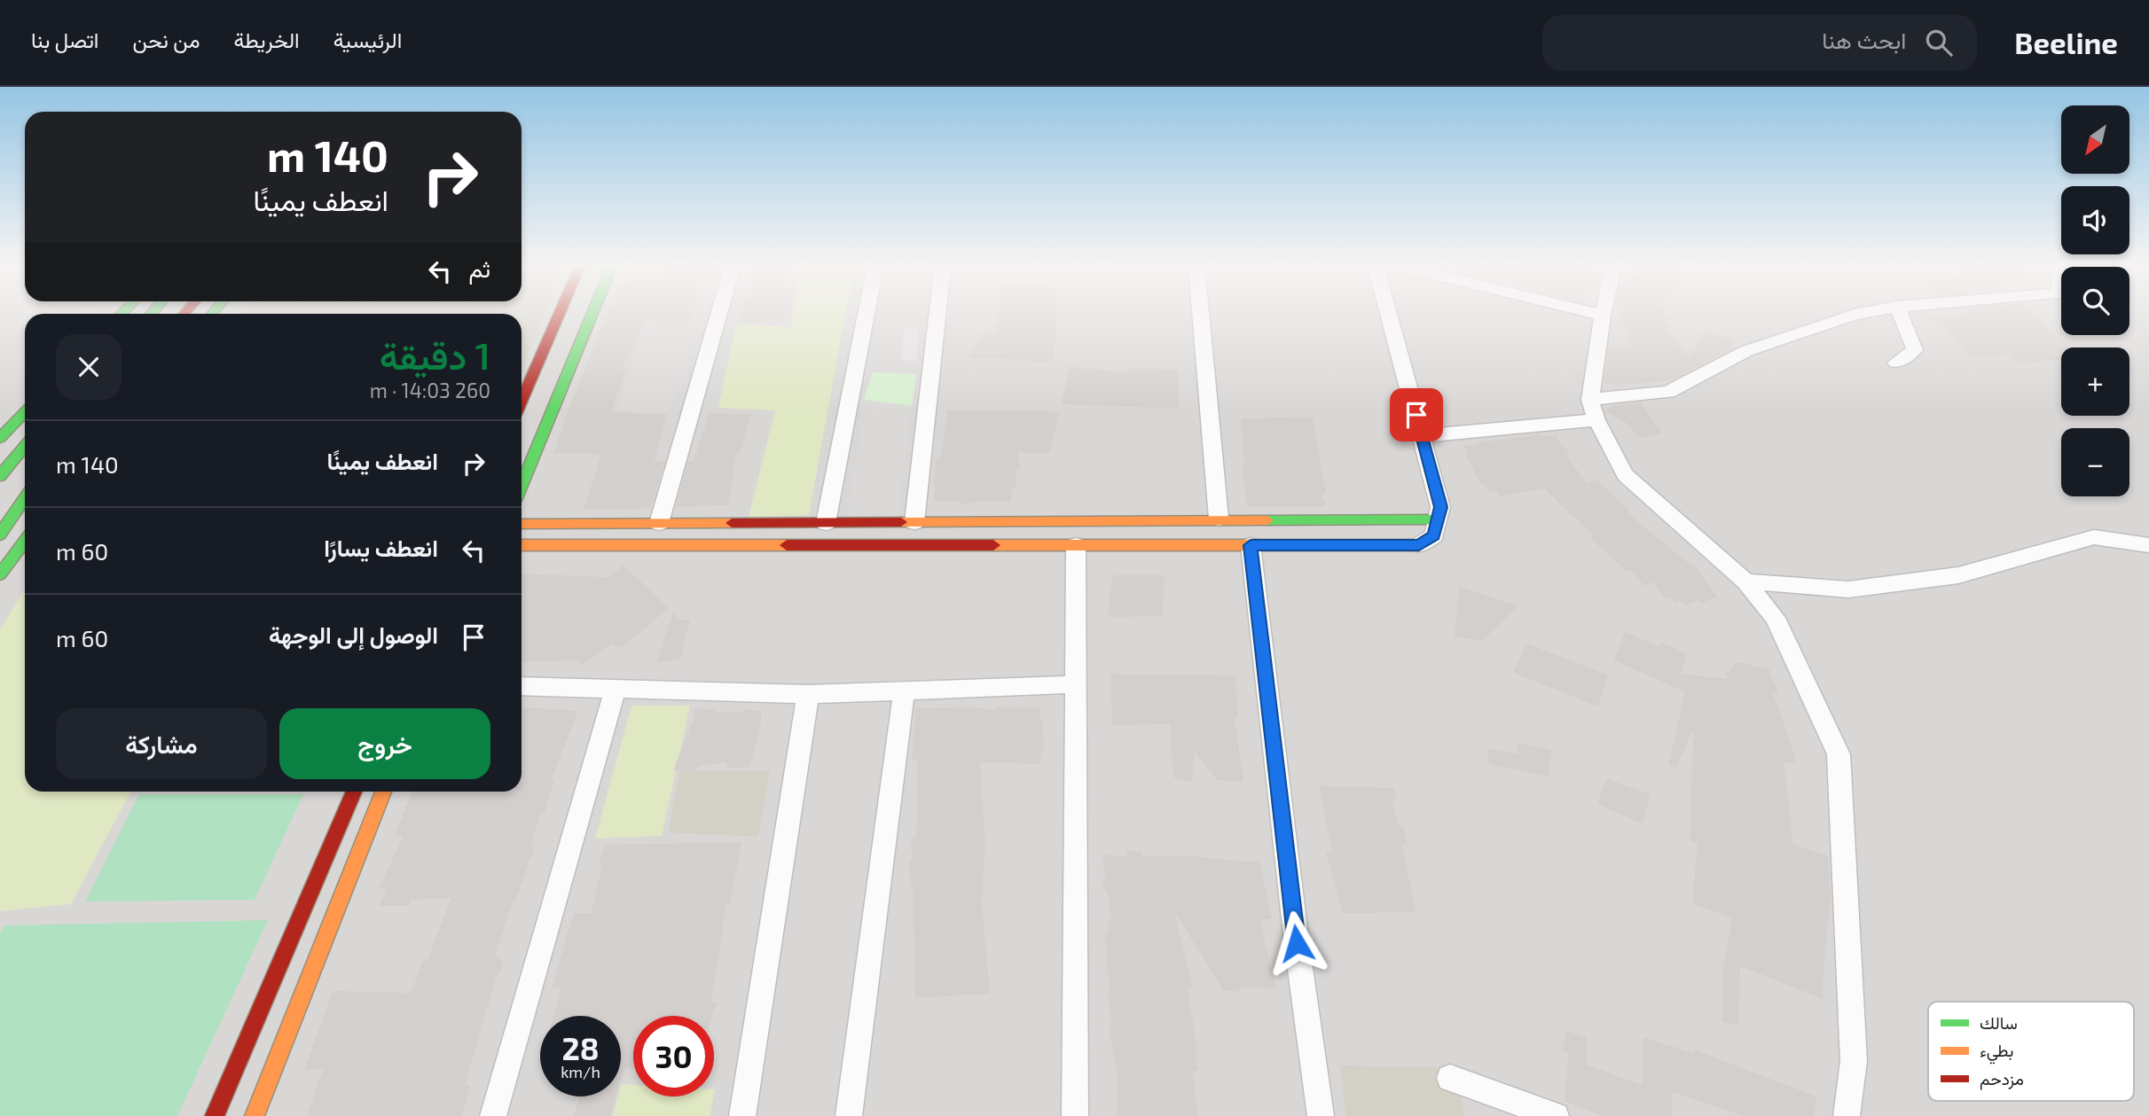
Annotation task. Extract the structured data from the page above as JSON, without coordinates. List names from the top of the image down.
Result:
{
  "legend": ["سالك", "بطيء", "مزدحم"],
  "north": "bottom left",
  "page": {
    "header": "Beeline",
    "search": "ابحث هنا",
    "nav": [
      "الرئيسية",
      "الخريطة",
      "من نحن",
      "اتصل بنا"
    ],
    "map_buttons": ["+", "−"],
    "turn": ["140 m", "انعطف يمينًا"],
    "then": "ثم",
    "heading": ["1 دقيقة", "260 m · 14:03"],
    "list": [
      {
        "name": "انعطف يمينًا",
        "value": "140 m"
      },
      {
        "name": "انعطف يسارًا",
        "value": "60 m"
      },
      {
        "name": "الوصول إلى الوجهة",
        "value": "60 m"
      }
    ],
    "buttons": ["خروج", "مشاركة"],
    "speed": "28 km/h",
    "limit": "30"
  }
}
